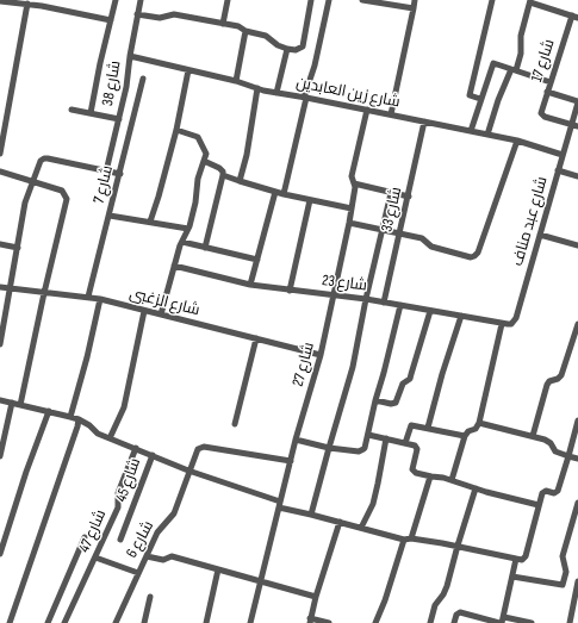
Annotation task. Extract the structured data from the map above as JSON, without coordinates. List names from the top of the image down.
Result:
{
  "streets": {
    "street": [
      "شارع 17",
      "شارع 38",
      "شارع زين العابدين",
      "شارع 7",
      "شارع 33",
      "شارع عبد مناف",
      "شارع 23",
      "شارع الزغبى",
      "شارع 27",
      "شارع 45",
      "شارع 47",
      "شارع 6"
    ]
  },
  "crossings": [
    ["شارع 17", "شارع عبد مناف"],
    ["شارع 38", "شارع زين العابدين"],
    ["شارع زين العابدين", "شارع 33"],
    ["شارع زين العابدين", "شارع عبد مناف"],
    ["شارع زين العابدين", "شارع 27"],
    ["شارع 7", "شارع الزغبى"],
    ["شارع 33", "شارع 23"],
    ["شارع عبد مناف", "شارع 23"],
    ["شارع 23", "شارع 27"],
    ["شارع الزغبى", "شارع 27"],
    ["شارع 27", "شارع 6"]
  ]
}
